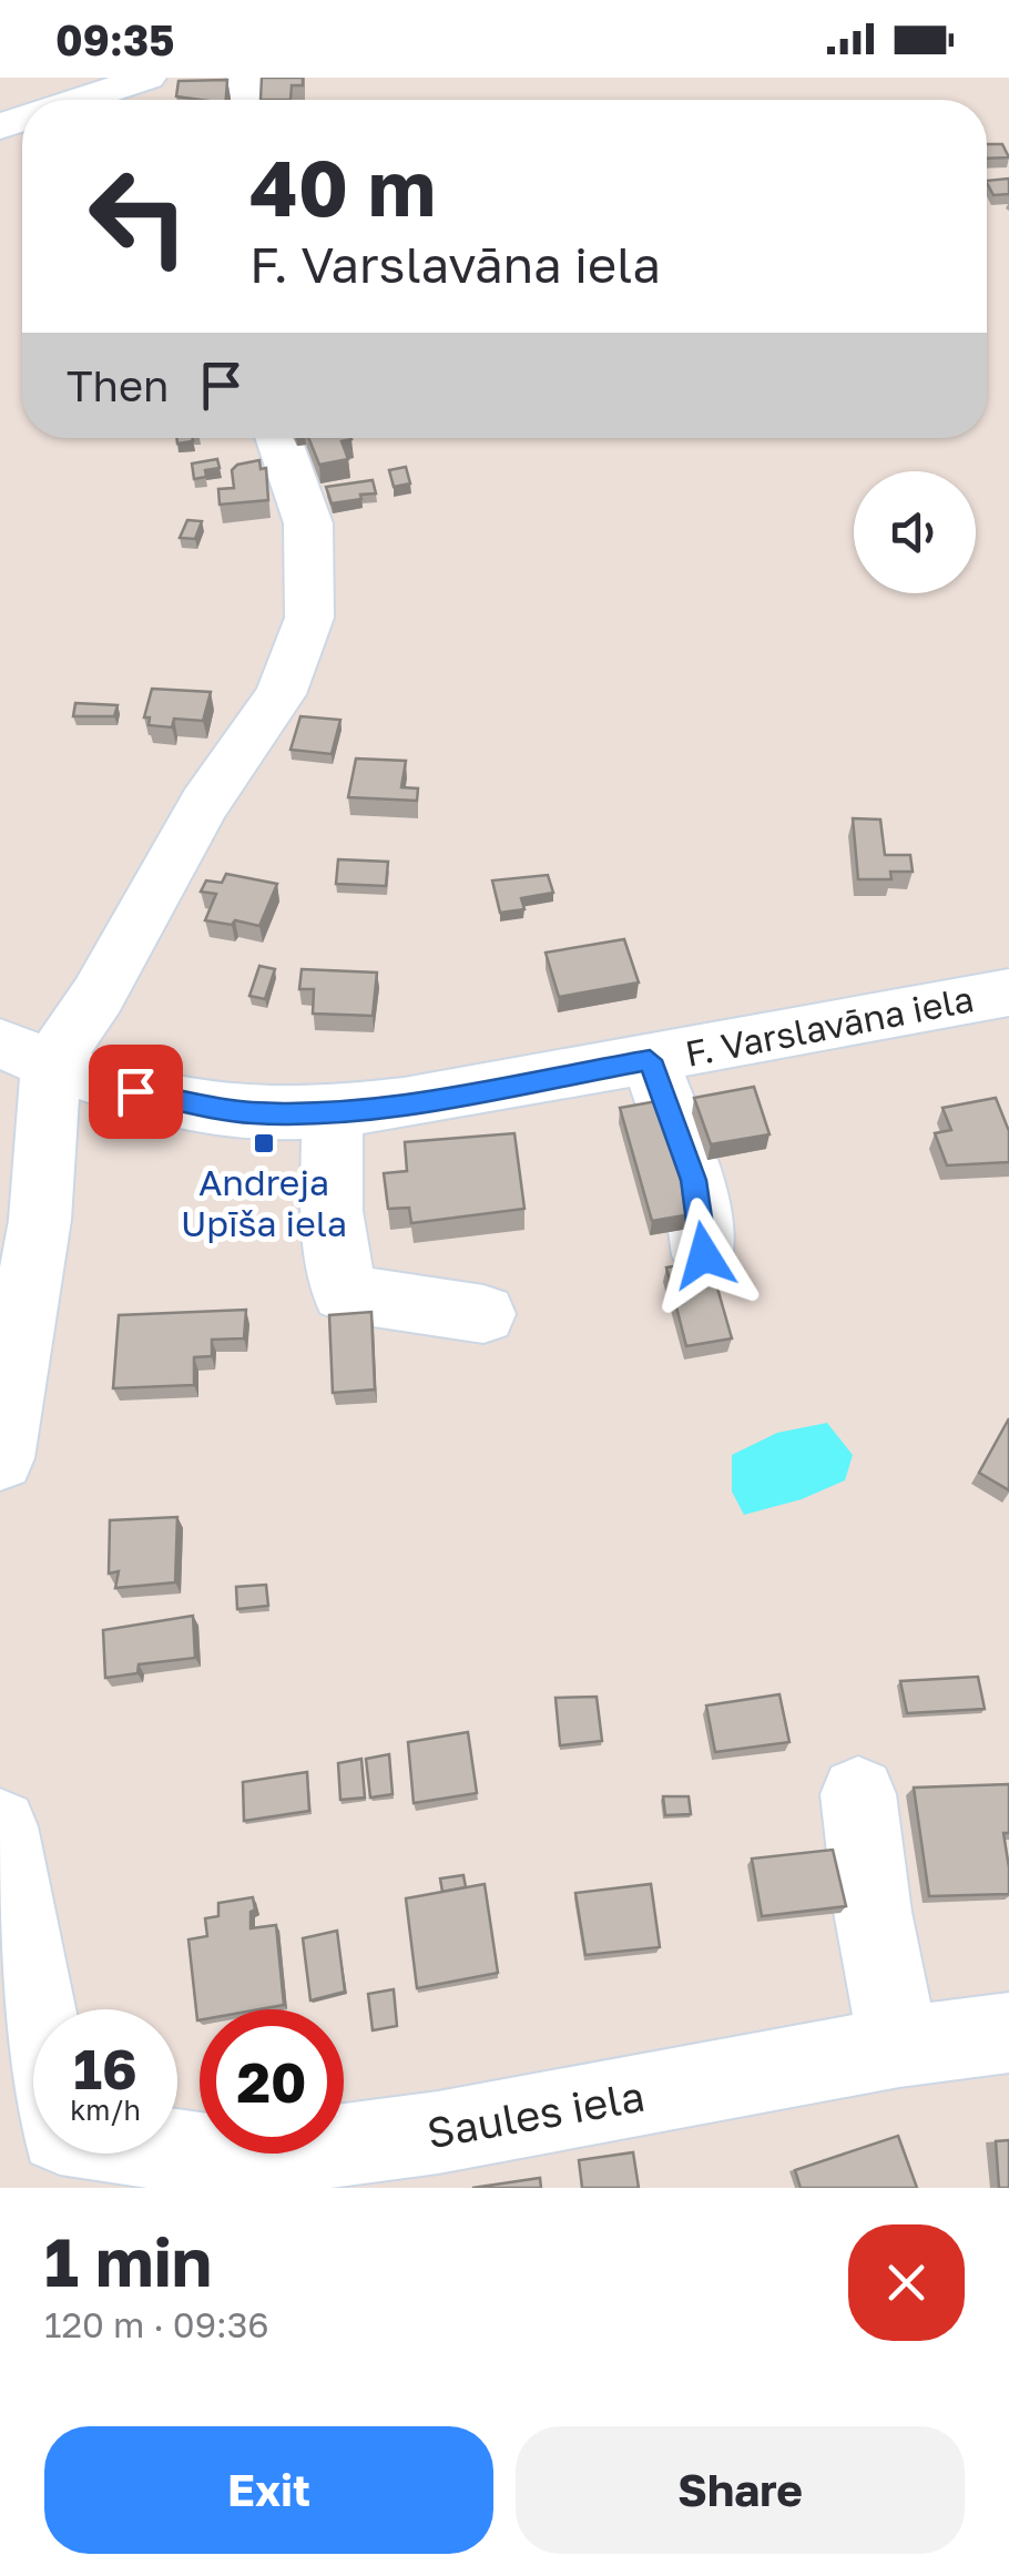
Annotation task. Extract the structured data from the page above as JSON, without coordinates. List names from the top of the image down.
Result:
{
  "streets": {
    "street": ["F. Varslavāna iela", "Saules iela"]
  },
  "places": {
    "transit": ["Andreja Upīša iela"]
  },
  "page": {
    "status": "09:35",
    "turn": ["40 m", "F. Varslavāna iela"],
    "then": "Then",
    "speed": "16 km/h",
    "limit": "20",
    "heading": ["1 min", "120 m · 09:36"],
    "buttons": ["Exit", "Share"]
  }
}
